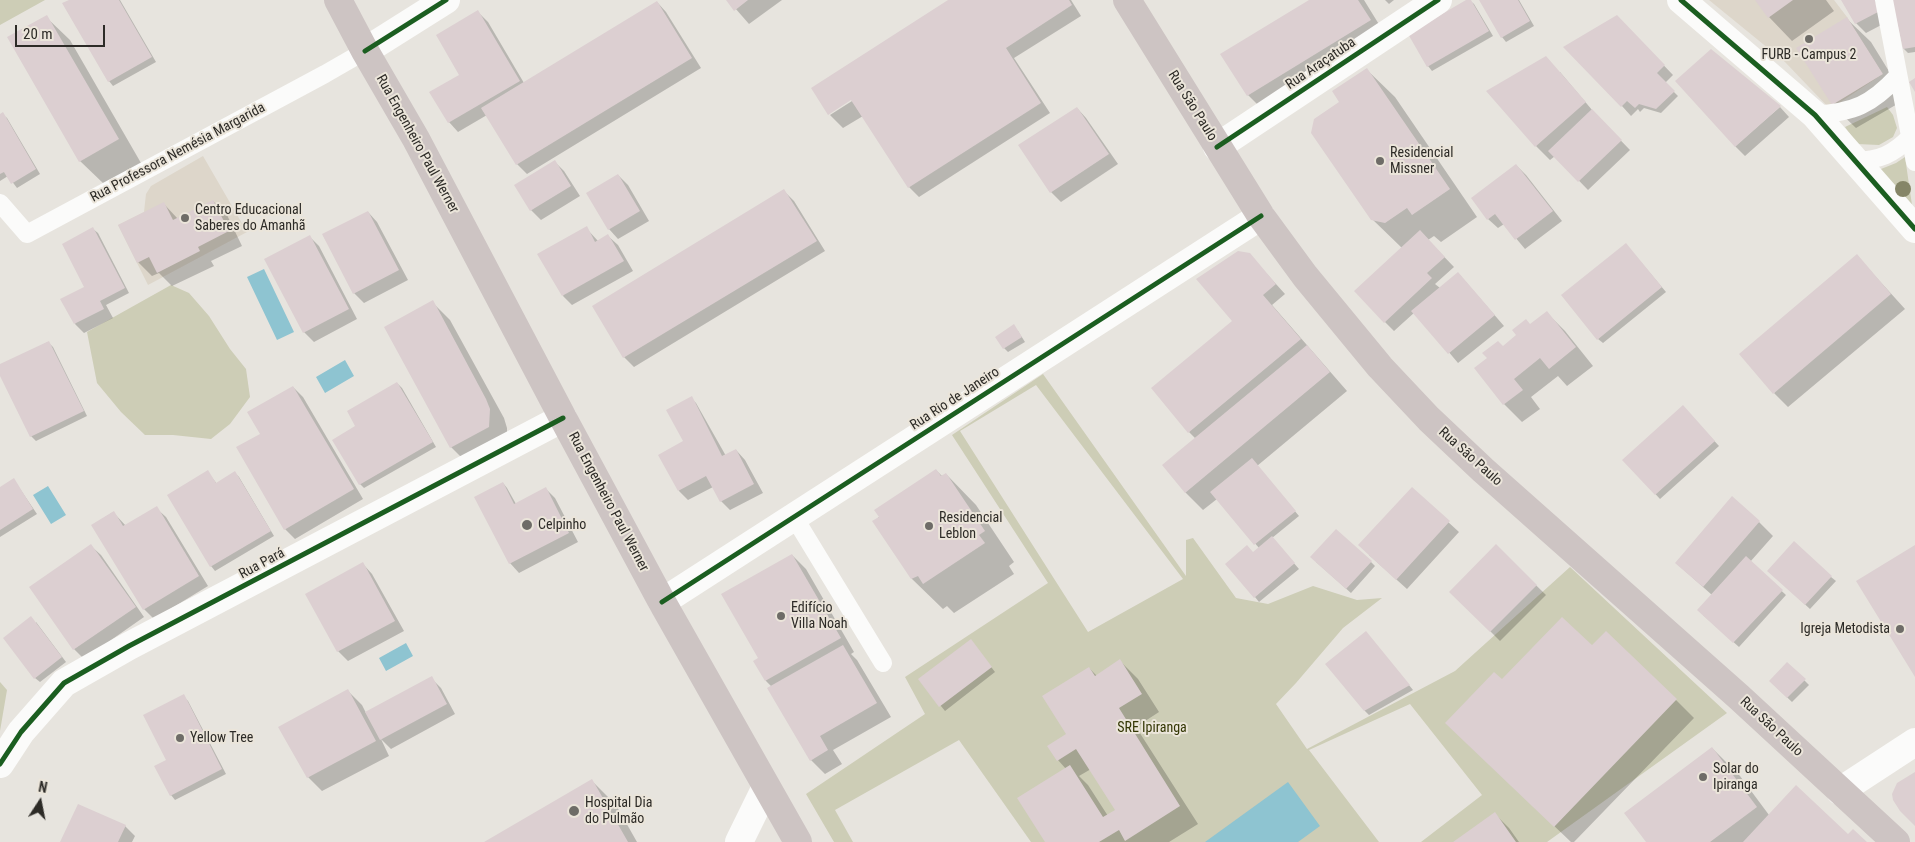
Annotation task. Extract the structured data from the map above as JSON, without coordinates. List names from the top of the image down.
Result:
{
  "streets": {
    "main road": ["Rua São Paulo", "Rua Engenheiro Paul Werner"],
    "street": ["Rua Araçatuba", "Rua Rio de Janeiro", "Rua Pará"],
    "lane": ["Rua Professora Nemésia Margarida"]
  },
  "crossings": [
    ["Rua Araçatuba", "Rua São Paulo"],
    ["Rua São Paulo", "Rua Rio de Janeiro"],
    ["Rua Engenheiro Paul Werner", "Rua Professora Nemésia Margarida"],
    ["Rua Engenheiro Paul Werner", "Rua Rio de Janeiro"],
    ["Rua Engenheiro Paul Werner", "Rua Pará"]
  ],
  "parks": ["SRE Ipiranga"],
  "places": [
    "FURB - Campus 2",
    "Residencial Missner",
    "Centro Educacional Saberes do Amanhã",
    "Celpinho",
    "Residencial Leblon",
    "Edifício Villa Noah",
    "Igreja Metodista",
    "Yellow Tree",
    "Solar do Ipiranga",
    "Hospital Dia do Pulmão"
  ],
  "scale_bar": "20 m",
  "north": "top"
}
